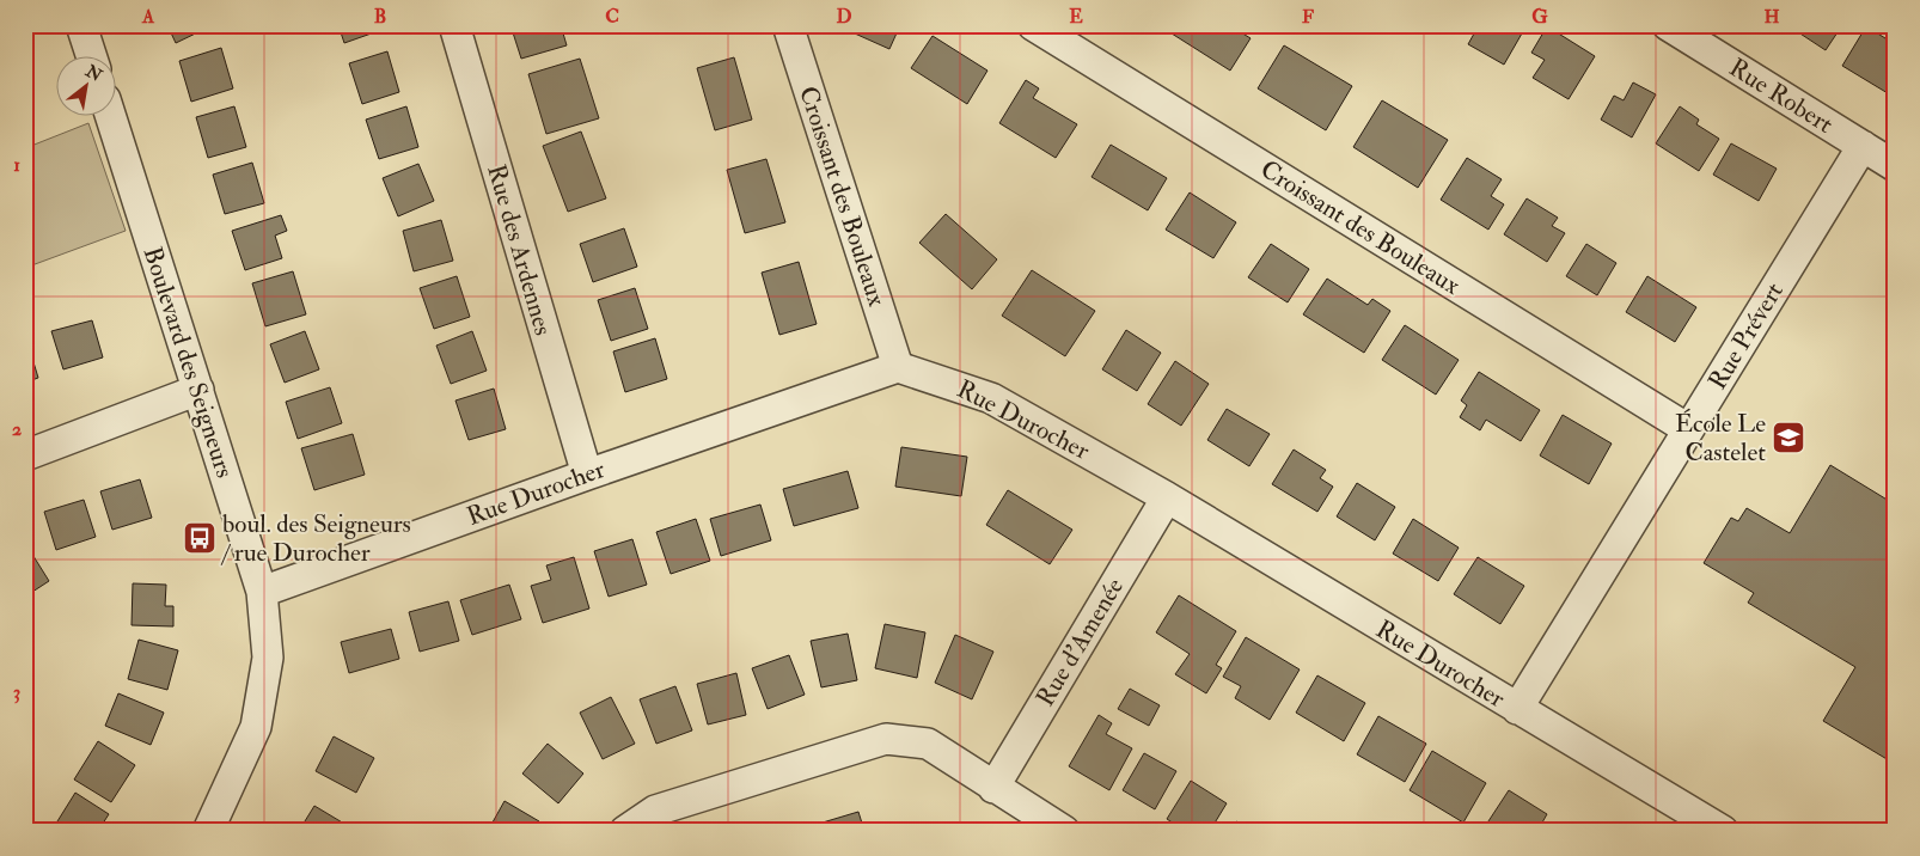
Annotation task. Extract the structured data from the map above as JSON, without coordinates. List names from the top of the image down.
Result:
{
  "streets": {
    "street": [
      "Rue Robert",
      "Croissant des Bouleaux",
      "Rue des Ardennes",
      "Rue Prévert",
      "Boulevard des Seigneurs",
      "Rue Durocher",
      "Rue d'Amenée"
    ]
  },
  "crossings": [
    ["Rue Robert", "Rue Prévert"],
    ["Croissant des Bouleaux", "Rue Prévert"],
    ["Croissant des Bouleaux", "Rue Durocher"],
    ["Rue des Ardennes", "Rue Durocher"],
    ["Rue Prévert", "Rue Durocher"],
    ["Boulevard des Seigneurs", "Rue Durocher"],
    ["Rue Durocher", "Rue d'Amenée"]
  ],
  "places": {
    "school or university": ["École Le Castelet"],
    "bus stop": ["boul. des Seigneurs / rue Durocher"]
  },
  "north": "top right",
  "grid": {
    "columns": [
      "A",
      "B",
      "C",
      "D",
      "E",
      "F",
      "G",
      "H"
    ],
    "rows": ["1", "2", "3"]
  }
}
